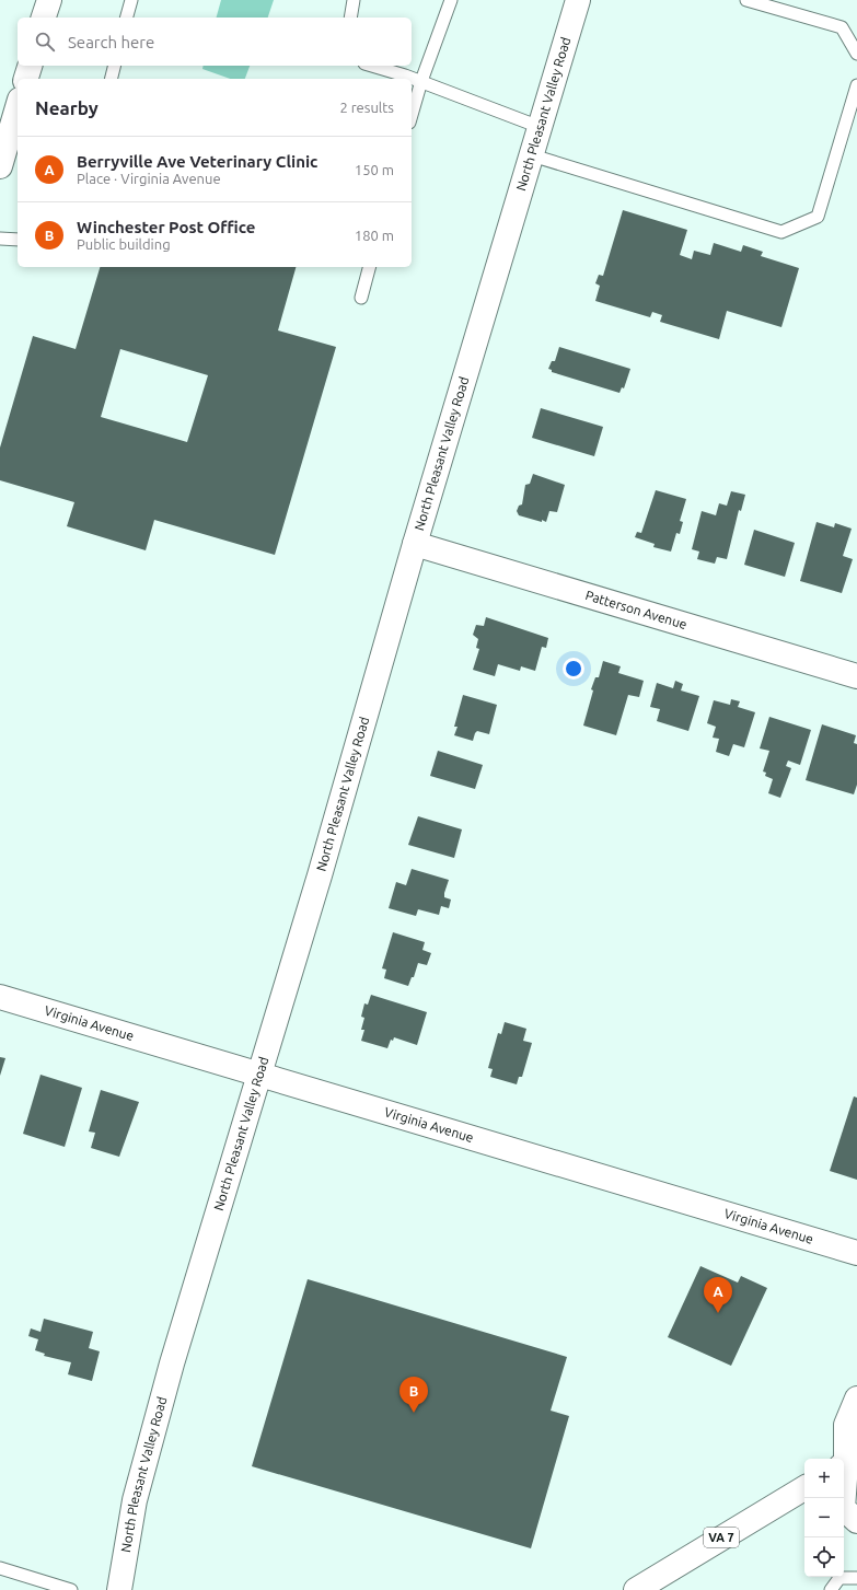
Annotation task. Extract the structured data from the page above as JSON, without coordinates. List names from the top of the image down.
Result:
{
  "streets": {
    "street": [
      "North Pleasant Valley Road",
      "Patterson Avenue",
      "Virginia Avenue",
      "VA 7"
    ]
  },
  "crossings": [
    ["North Pleasant Valley Road", "Patterson Avenue"],
    ["North Pleasant Valley Road", "Virginia Avenue"]
  ],
  "page": {
    "search": "Search here",
    "heading": ["Nearby", "2 results"],
    "list": [
      {
        "mark": "A",
        "name": "Berryville Ave Veterinary Clinic",
        "note": "Place · Virginia Avenue",
        "value": "150 m"
      },
      {
        "mark": "B",
        "name": "Winchester Post Office",
        "note": "Public building",
        "value": "180 m"
      }
    ],
    "pins": ["A", "B"],
    "map_buttons": ["+", "−"]
  }
}
